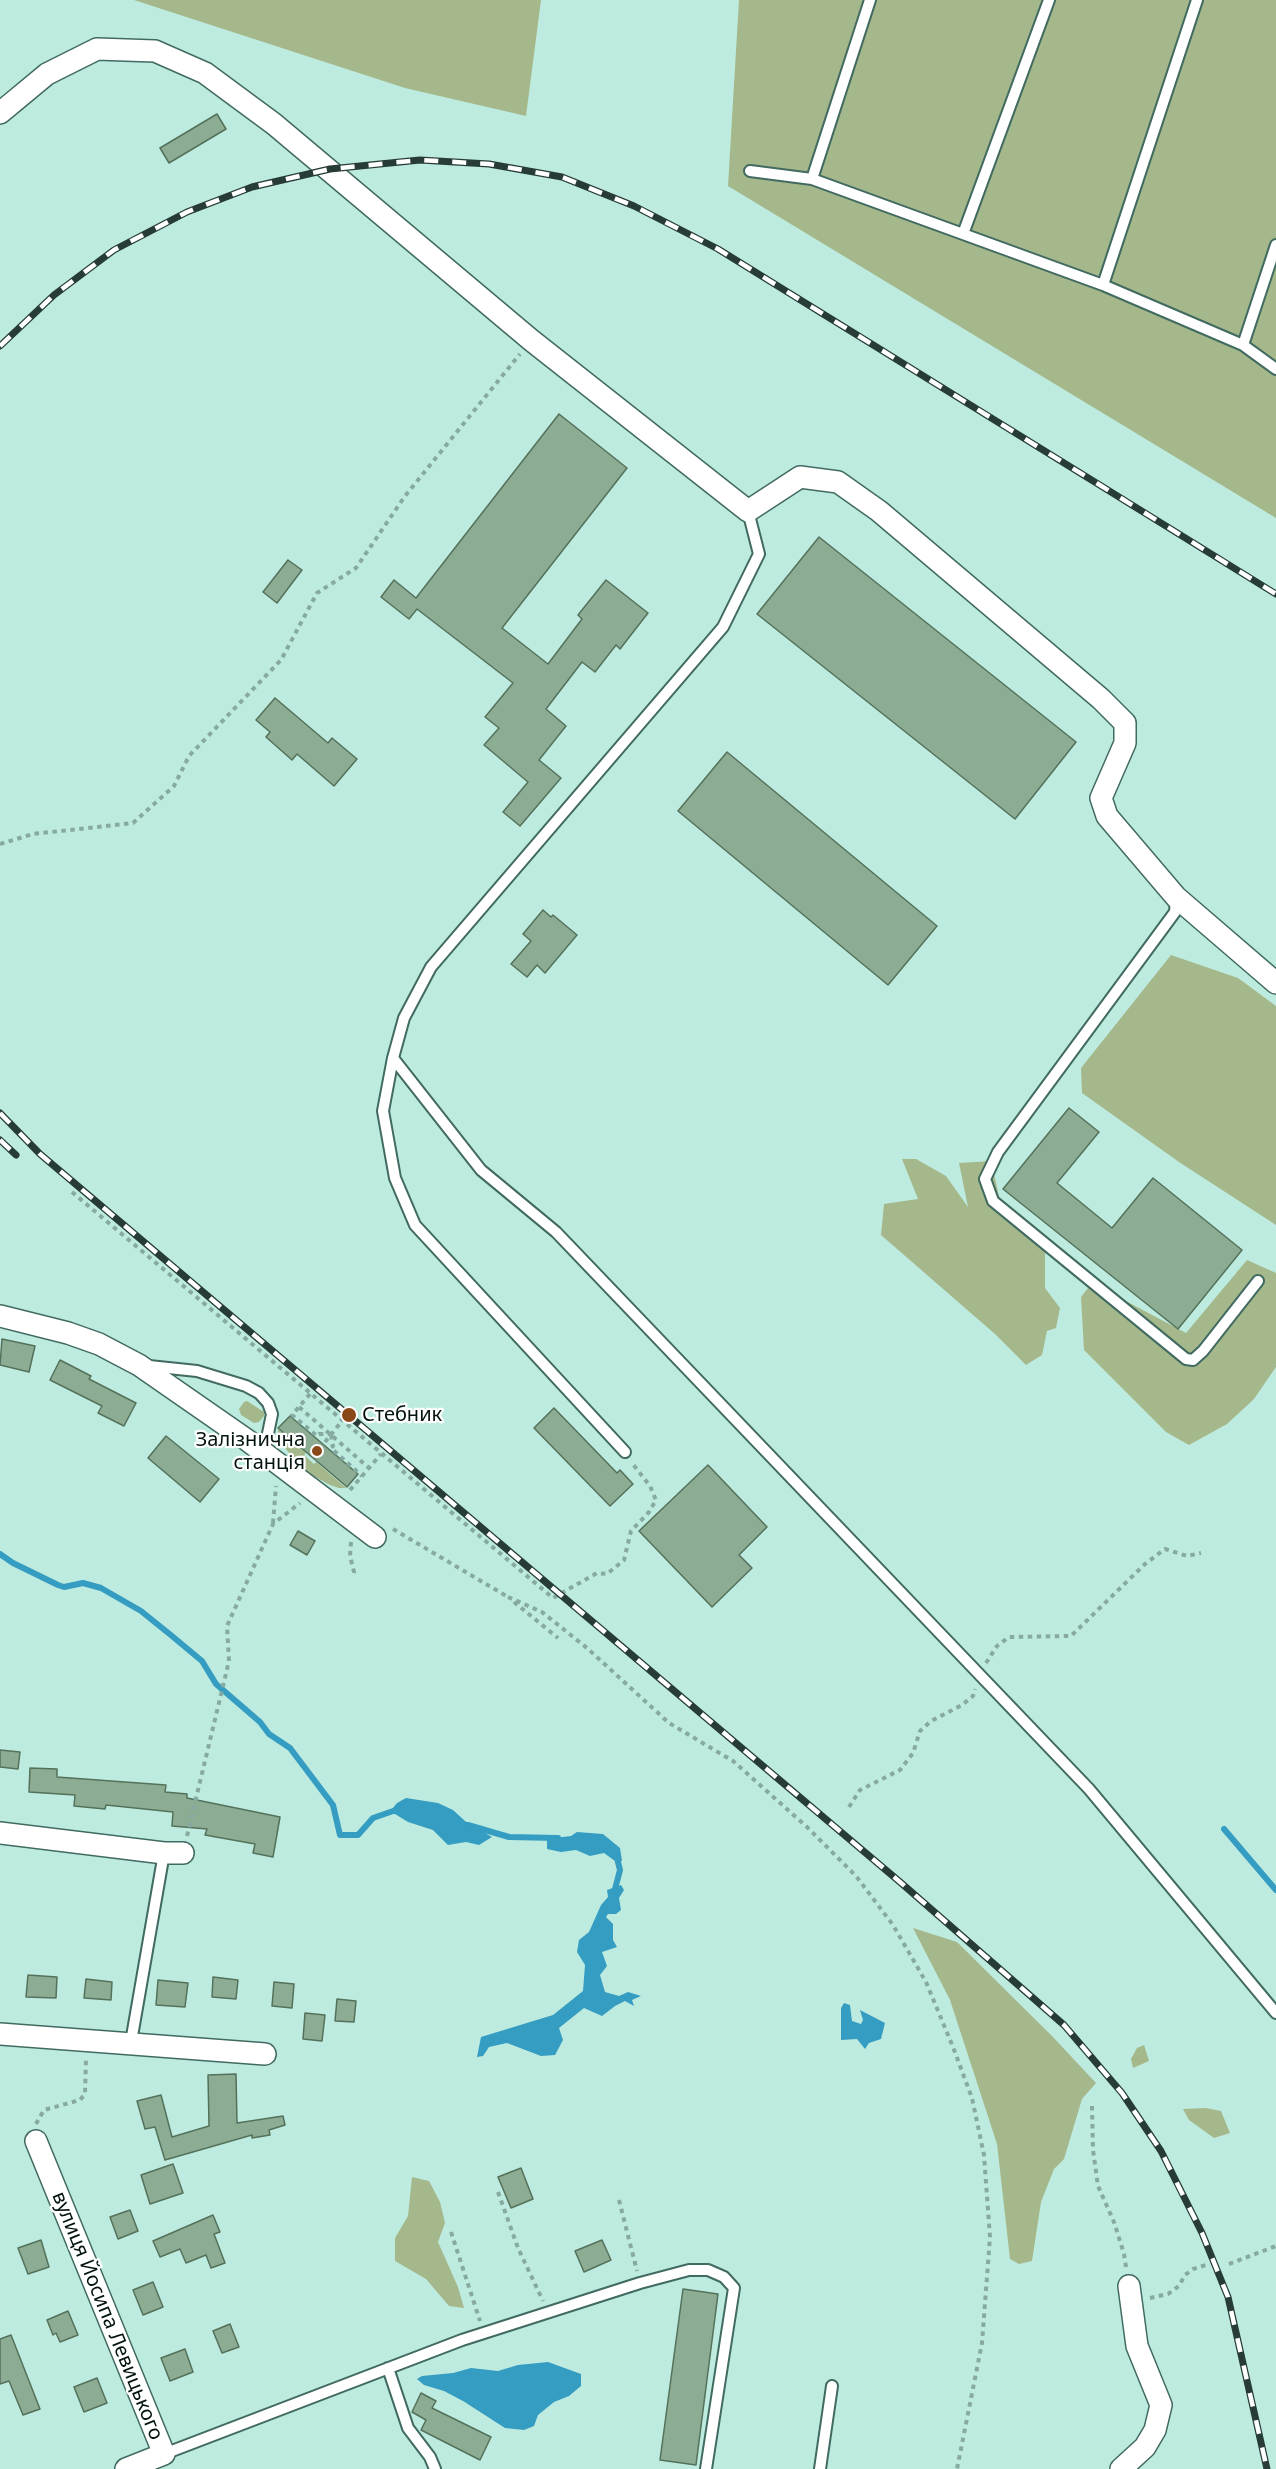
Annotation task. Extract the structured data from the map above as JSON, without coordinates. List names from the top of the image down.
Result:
{
  "streets": {
    "street": ["вулиця Йосипа Левицького"]
  },
  "places": ["Стебник", "Залізнична станція"]
}
